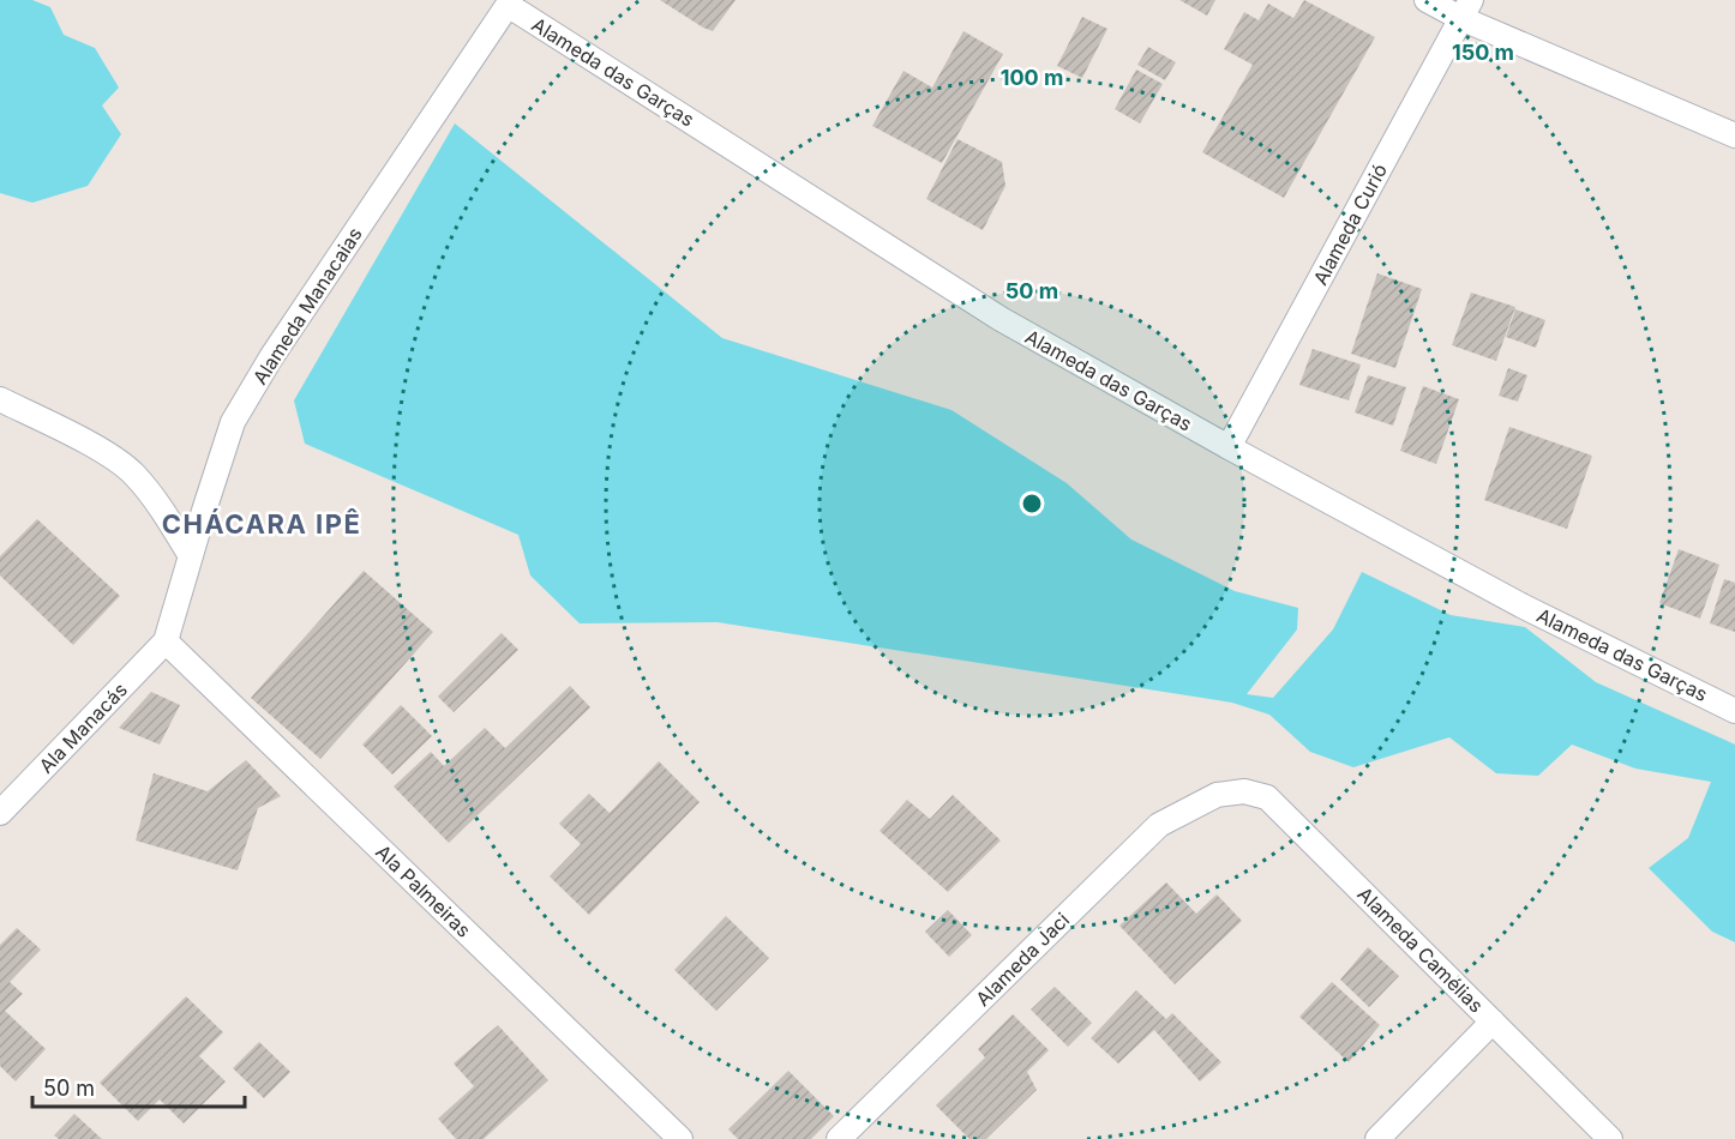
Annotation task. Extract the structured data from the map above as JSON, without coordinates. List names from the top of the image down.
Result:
{
  "streets": {
    "street": [
      "Alameda das Garças",
      "Alameda Curió",
      "Alameda Manacaias",
      "Ala Manacás",
      "Ala Palmeiras",
      "Alameda Camélias",
      "Alameda Jaci"
    ]
  },
  "crossings": [
    ["Alameda das Garças", "Alameda Curió"],
    ["Alameda das Garças", "Alameda Manacaias"],
    ["Alameda Manacaias", "Ala Manacás"],
    ["Alameda Manacaias", "Ala Palmeiras"],
    ["Ala Manacás", "Ala Palmeiras"],
    ["Alameda Camélias", "Alameda Jaci"]
  ],
  "districts": ["CHÁCARA IPÊ"],
  "scale_bar": "50 m",
  "rings": ["150 m", "100 m", "50 m"]
}
